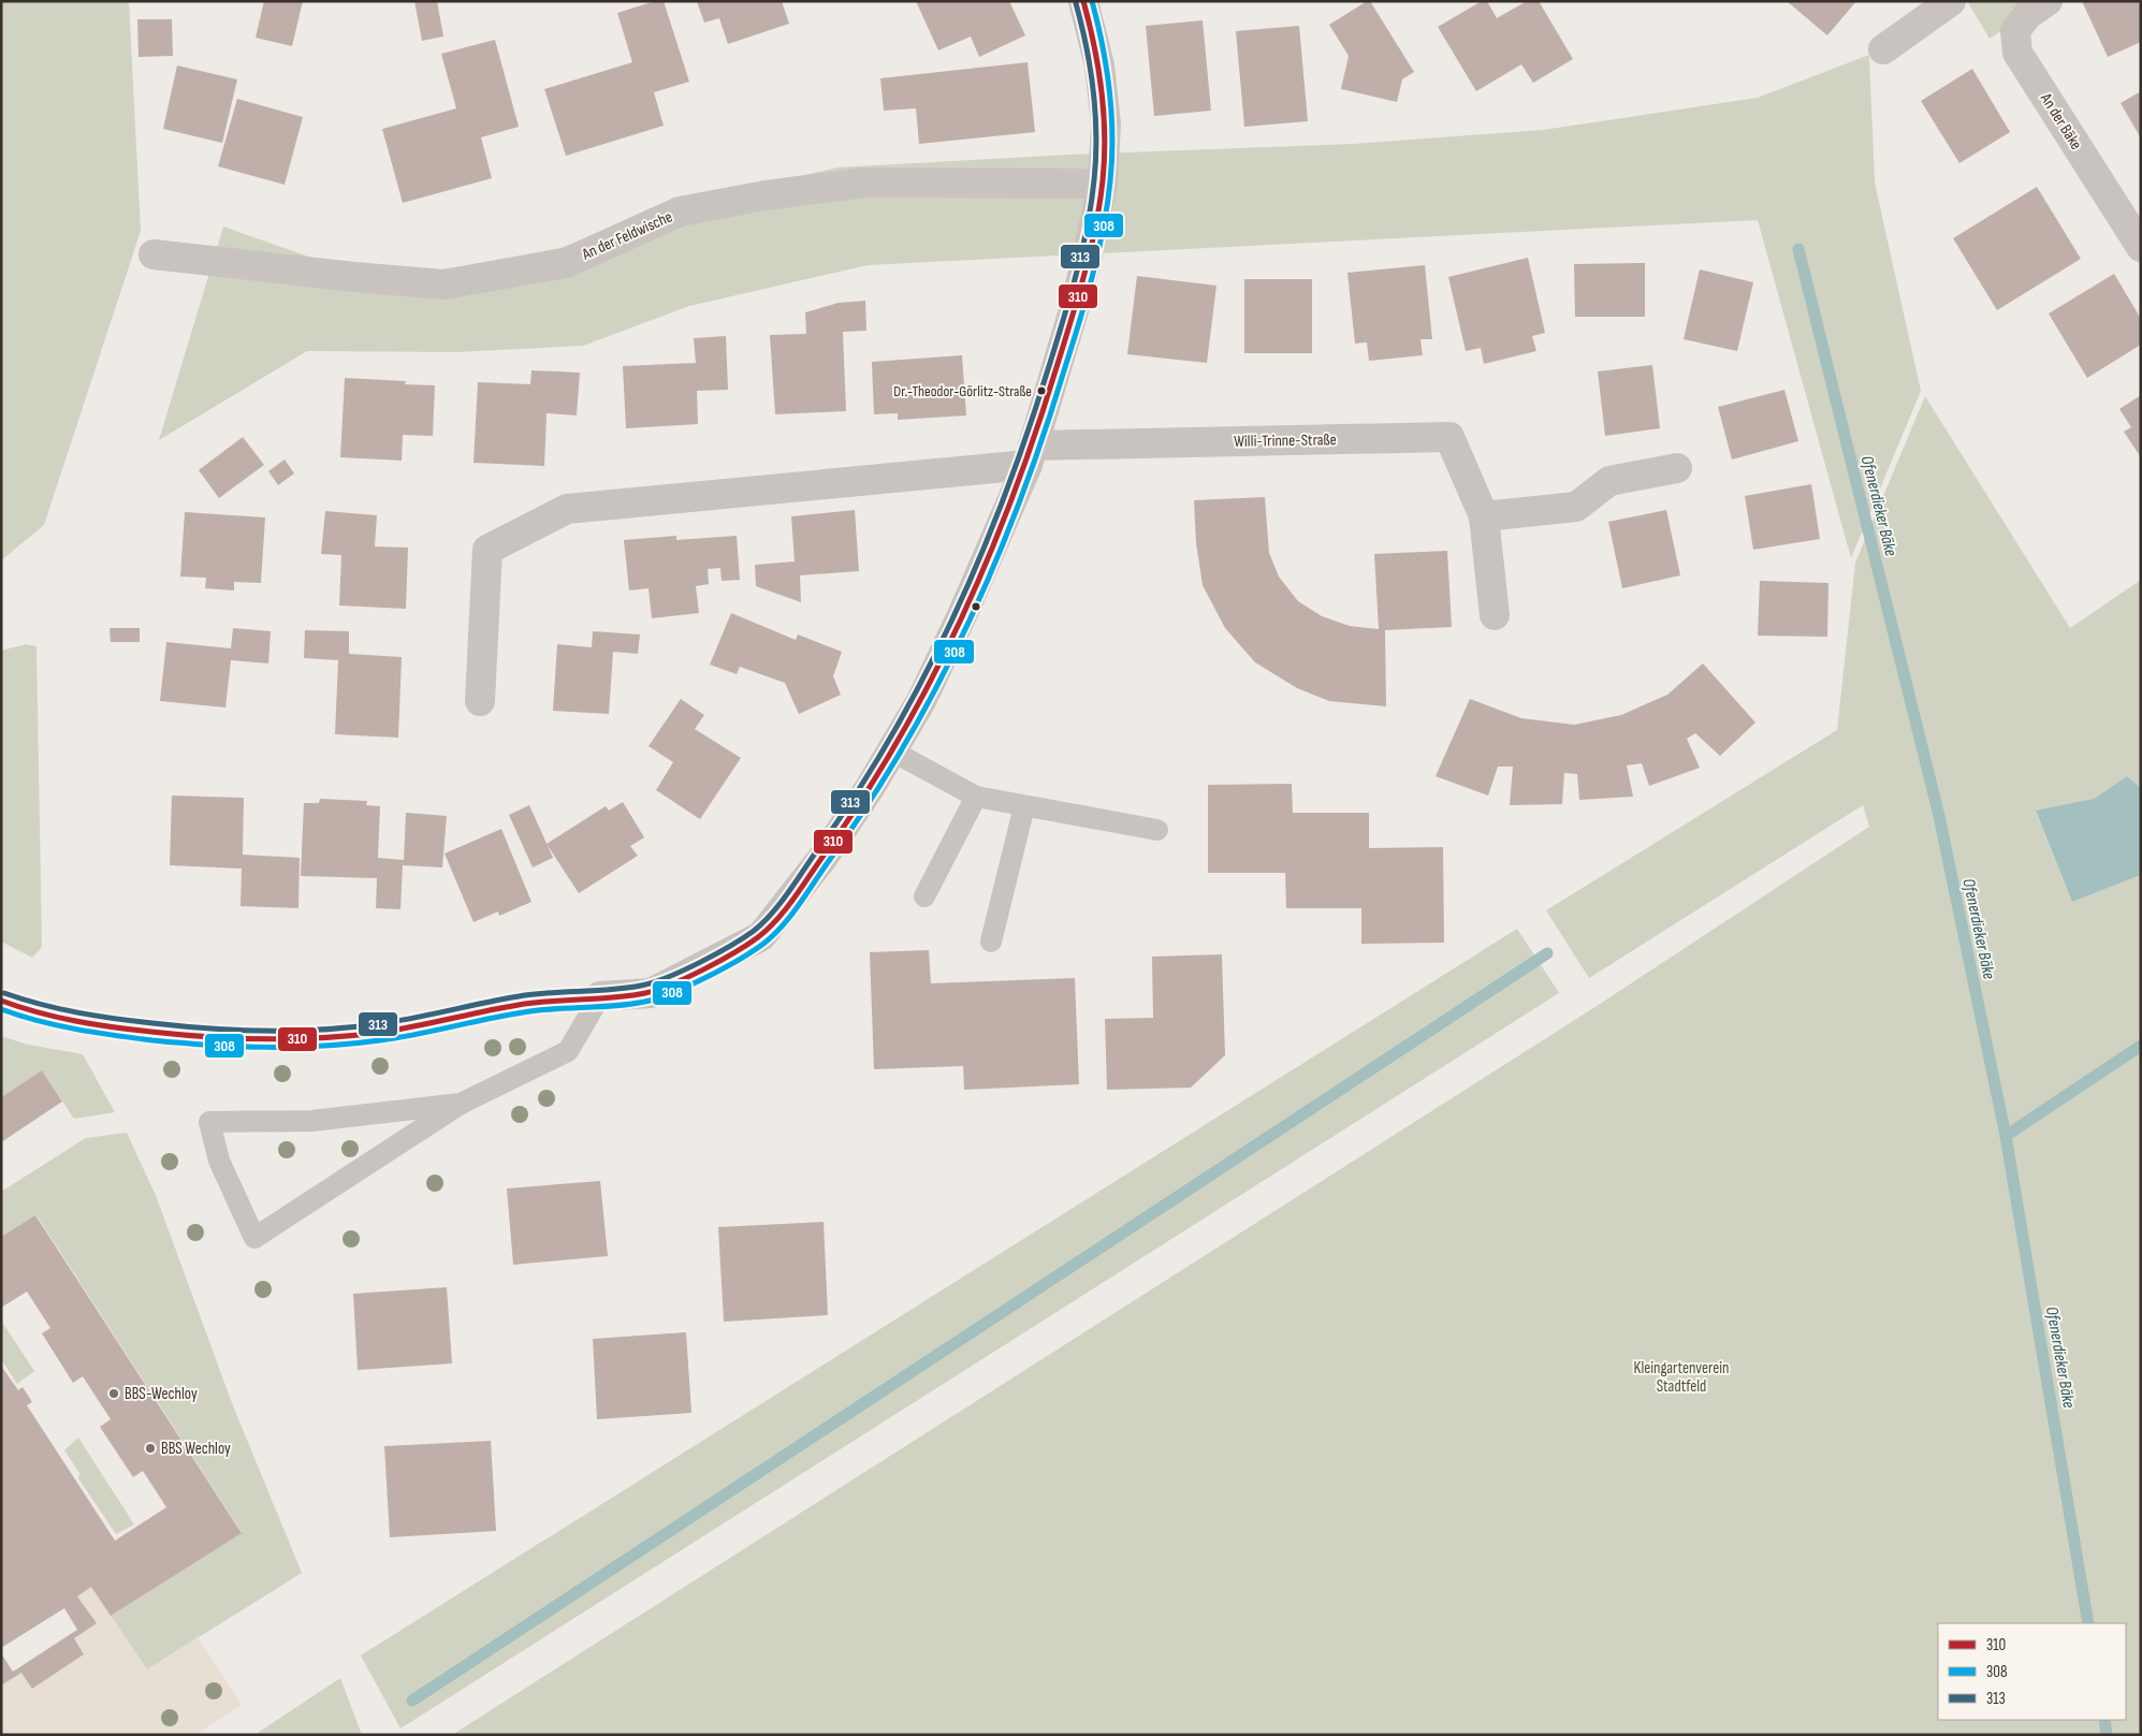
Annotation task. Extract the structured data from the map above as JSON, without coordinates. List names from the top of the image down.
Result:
{
  "streets": {
    "street": ["An der Bäke", "An der Feldwische", "Willi-Trinne-Straße"]
  },
  "water": ["Ofenerdieker Bäke"],
  "parks": ["Kleingartenverein Stadtfeld"],
  "places": ["Dr.-Theodor-Görlitz-Straße", "BBS-Wechloy", "BBS Wechloy"],
  "lines": ["transit line 310", "transit line 308", "transit line 313"],
  "legend": ["310", "308", "313"]
}
